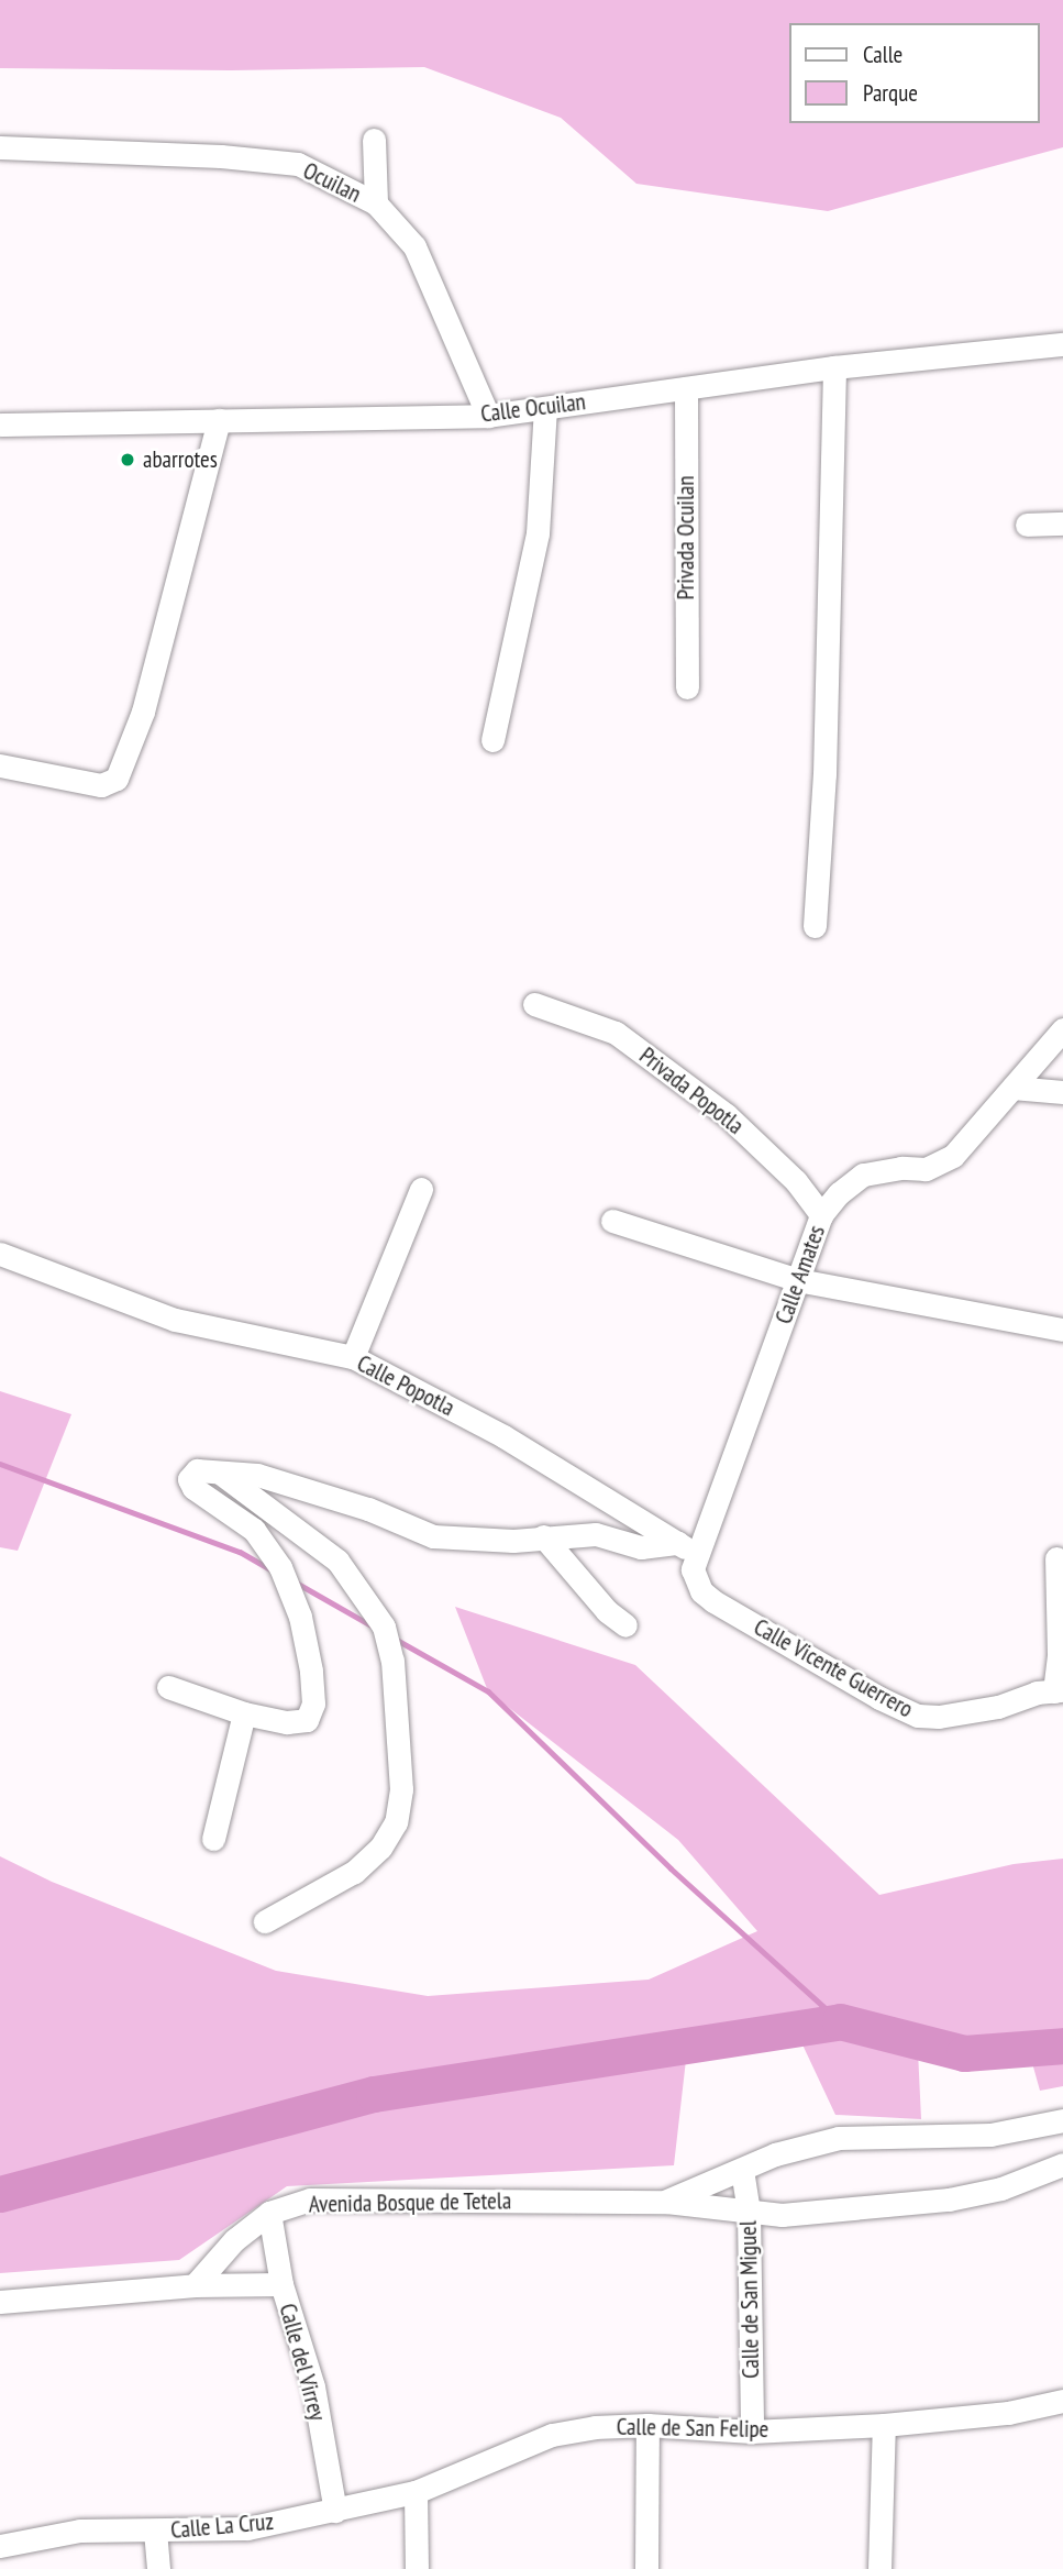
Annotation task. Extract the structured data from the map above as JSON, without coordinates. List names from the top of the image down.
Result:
{
  "streets": {
    "street": [
      "Ocuilan",
      "Calle Ocuilan",
      "Privada Ocuilan",
      "Privada Popotla",
      "Calle Amates",
      "Calle Popotla",
      "Calle Vicente Guerrero",
      "Avenida Bosque de Tetela",
      "Calle de San Miguel",
      "Calle del Virrey",
      "Calle de San Felipe",
      "Calle La Cruz"
    ]
  },
  "crossings": [
    ["Ocuilan", "Calle Ocuilan"],
    ["Calle Ocuilan", "Privada Ocuilan"],
    ["Privada Popotla", "Calle Amates"],
    ["Calle Amates", "Calle Popotla"],
    ["Calle Amates", "Calle Vicente Guerrero"],
    ["Avenida Bosque de Tetela", "Calle de San Miguel"],
    ["Avenida Bosque de Tetela", "Calle del Virrey"],
    ["Calle de San Miguel", "Calle de San Felipe"],
    ["Calle del Virrey", "Calle de San Felipe"],
    ["Calle del Virrey", "Calle La Cruz"],
    ["Calle de San Felipe", "Calle La Cruz"]
  ],
  "places": ["abarrotes"],
  "legend": ["Calle", "Parque"]
}
